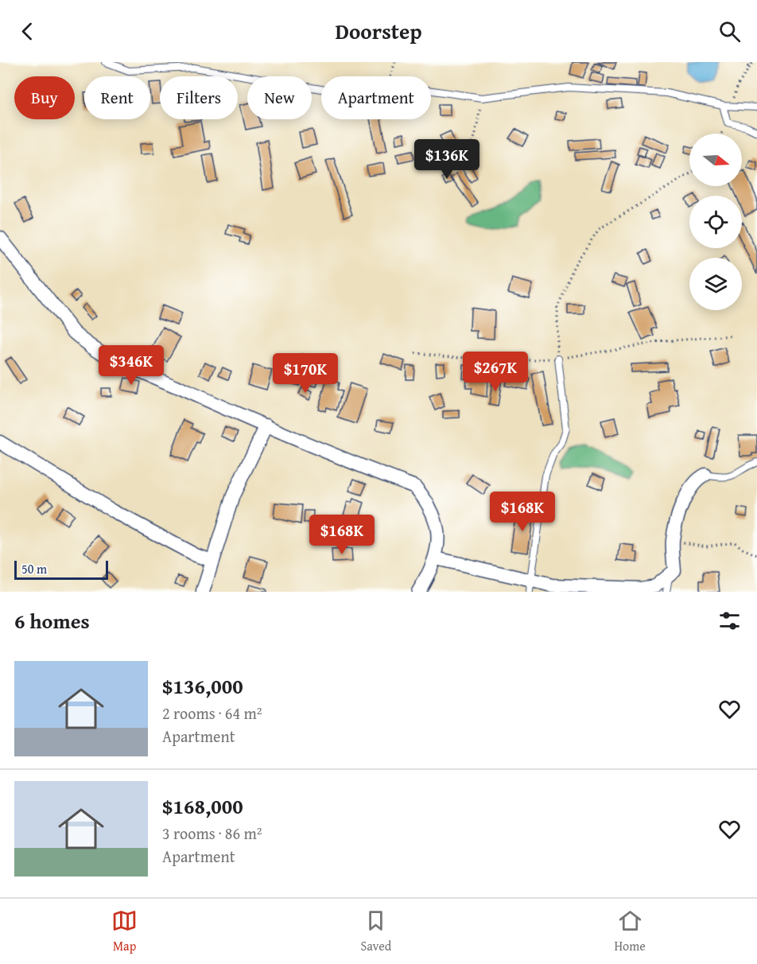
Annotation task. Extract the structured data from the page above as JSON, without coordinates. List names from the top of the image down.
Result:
{
  "scale_bar": "50 m",
  "north": "right",
  "page": {
    "header": "Doorstep",
    "chip": [
      "Buy",
      "Rent",
      "Filters",
      "New",
      "Apartment"
    ],
    "price": [
      "$136K",
      "$346K",
      "$267K",
      "$170K",
      "$168K",
      "$168K"
    ],
    "scale": "50 m",
    "heading": "6 homes",
    "list": [
      {
        "name": "$136,000",
        "note": "2 rooms · 64 m² · Apartment"
      },
      {
        "name": "$168,000",
        "note": "3 rooms · 86 m² · Apartment"
      }
    ],
    "tabs": ["Map", "Saved", "Home"]
  }
}
